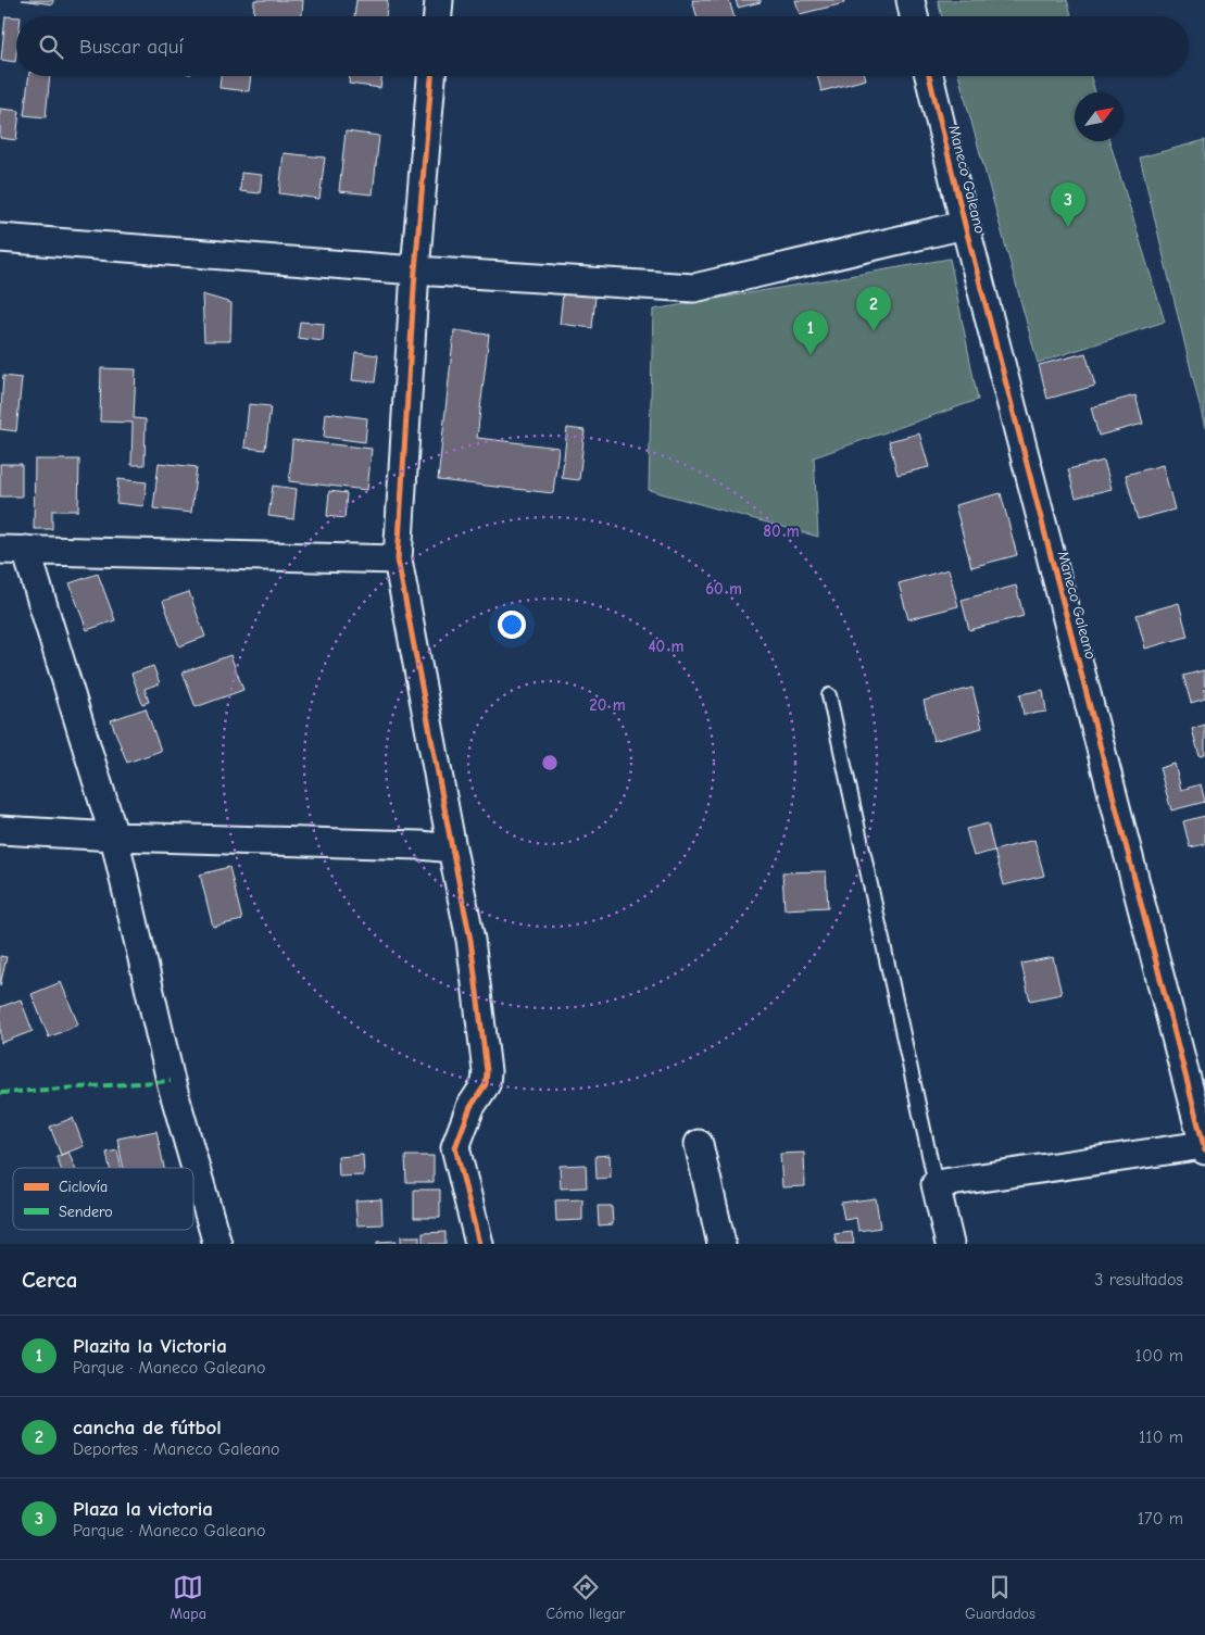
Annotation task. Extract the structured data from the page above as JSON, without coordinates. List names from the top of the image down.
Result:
{
  "streets": {
    "street": ["Maneco Galeano"]
  },
  "legend": ["Ciclovía", "Sendero"],
  "north": "top right",
  "page": {
    "search": "Buscar aquí",
    "pins": ["3", "2", "1"],
    "heading": ["Cerca", "3 resultados"],
    "list": [
      {
        "mark": "1",
        "name": "Plazita la Victoria",
        "note": "Parque · Maneco Galeano",
        "value": "100 m"
      },
      {
        "mark": "2",
        "name": "cancha de fútbol",
        "note": "Deportes · Maneco Galeano",
        "value": "110 m"
      },
      {
        "mark": "3",
        "name": "Plaza la victoria",
        "note": "Parque · Maneco Galeano",
        "value": "170 m"
      }
    ],
    "nav": ["Mapa", "Cómo llegar", "Guardados"]
  },
  "rings": [
    "80 m",
    "60 m",
    "40 m",
    "20 m"
  ]
}
